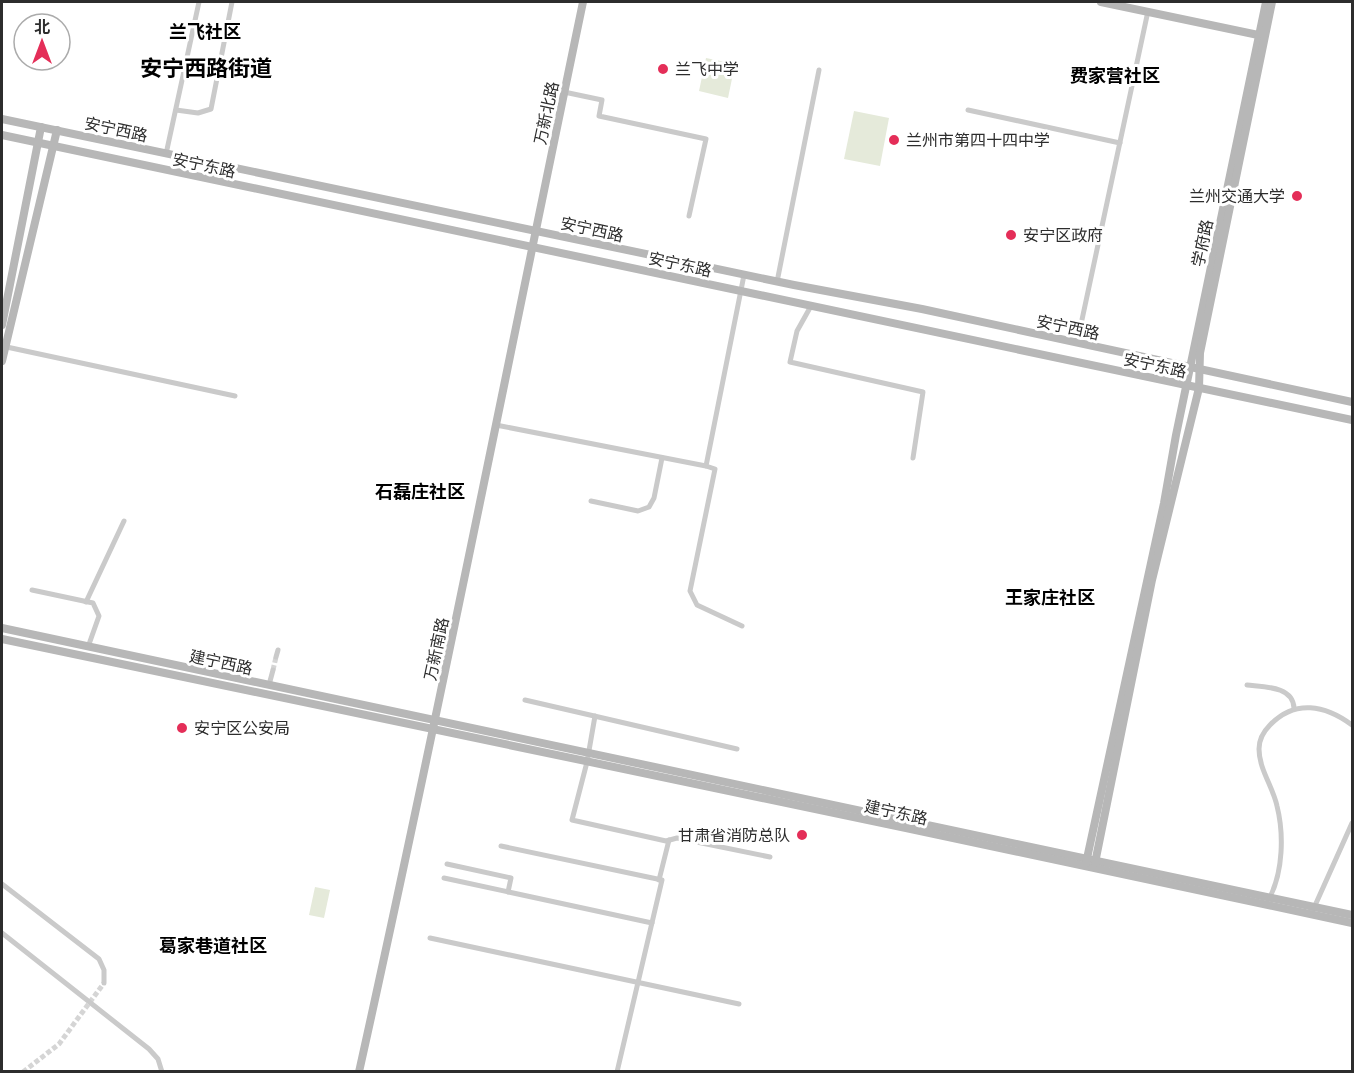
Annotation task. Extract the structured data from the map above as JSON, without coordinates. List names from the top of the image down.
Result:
{
  "streets": {
    "main road": [
      "万新北路",
      "安宁西路",
      "安宁东路",
      "学府路",
      "万新南路",
      "建宁西路",
      "建宁东路"
    ]
  },
  "crossings": [
    ["万新北路", "安宁西路"],
    ["万新北路", "万新南路"],
    ["安宁西路", "学府路"],
    ["安宁西路", "万新南路"],
    ["安宁东路", "学府路"],
    ["安宁东路", "万新南路"],
    ["学府路", "建宁东路"],
    ["万新南路", "建宁西路"],
    ["万新南路", "建宁东路"],
    ["建宁西路", "建宁东路"]
  ],
  "districts": [
    "兰飞社区",
    "安宁西路街道",
    "费家营社区",
    "石磊庄社区",
    "王家庄社区",
    "葛家巷道社区"
  ],
  "places": [
    "兰飞中学",
    "兰州市第四十四中学",
    "兰州交通大学",
    "安宁区政府",
    "安宁区公安局",
    "甘肃省消防总队"
  ],
  "north": "top"
}
